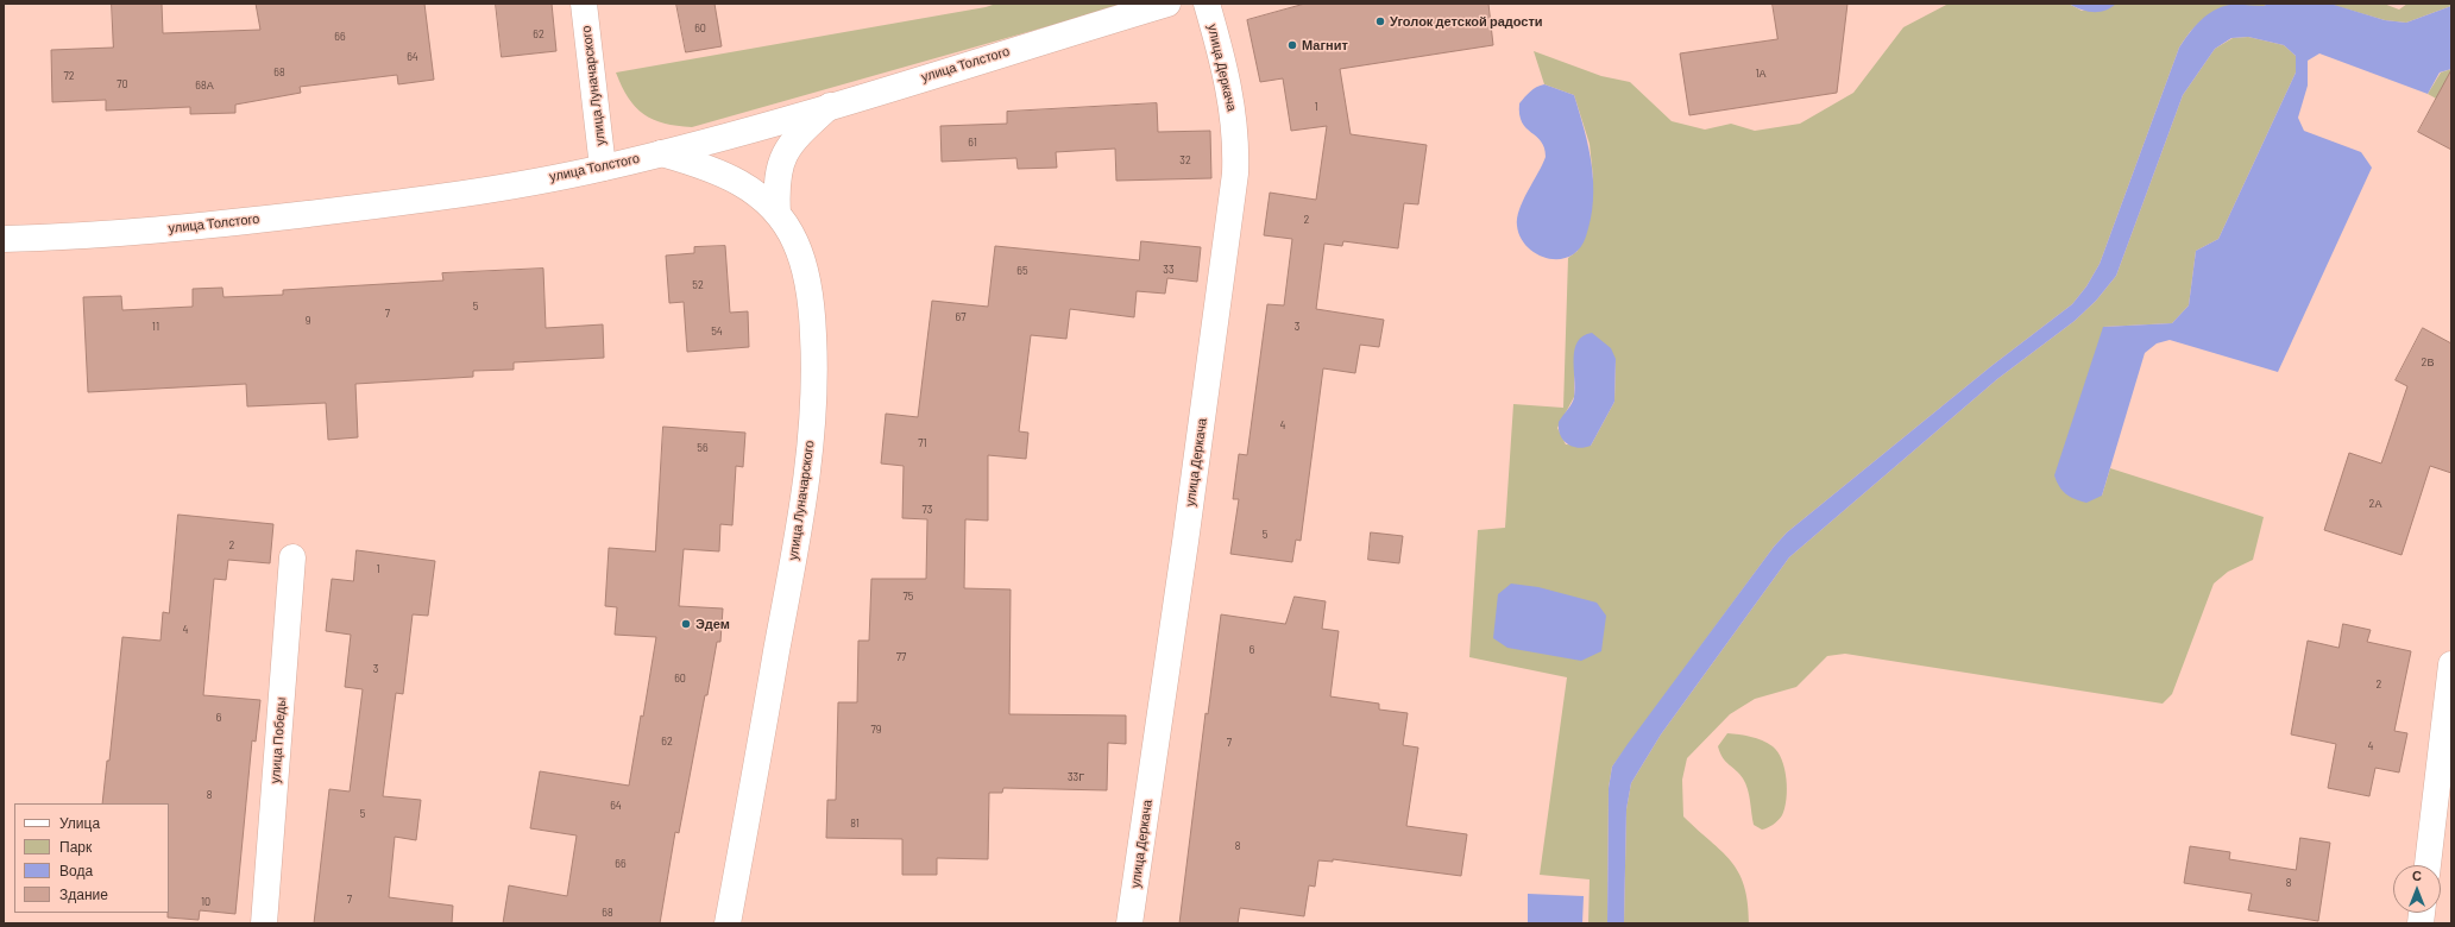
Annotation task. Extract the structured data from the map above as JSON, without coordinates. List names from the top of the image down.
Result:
{
  "streets": {
    "street": [
      "улица Толстого",
      "улица Деркача",
      "улица Луначарского",
      "улица Победы"
    ]
  },
  "crossings": [
    ["улица Толстого", "улица Луначарского"]
  ],
  "places": ["Уголок детской радости", "Магнит", "Эдем"],
  "house_numbers": [
    "60",
    "62",
    "66",
    "64",
    "68",
    "1А",
    "72",
    "70",
    "68А",
    "1",
    "61",
    "32",
    "2",
    "33",
    "65",
    "52",
    "5",
    "7",
    "67",
    "9",
    "11",
    "3",
    "54",
    "2В",
    "4",
    "71",
    "56",
    "2А",
    "73",
    "5",
    "2",
    "1",
    "75",
    "4",
    "6",
    "77",
    "3",
    "60",
    "2",
    "6",
    "79",
    "62",
    "7",
    "4",
    "33Г",
    "8",
    "64",
    "5",
    "81",
    "8",
    "66",
    "8",
    "7",
    "10",
    "68"
  ],
  "legend": [
    "Улица",
    "Парк",
    "Вода",
    "Здание"
  ],
  "north": "top"
}
